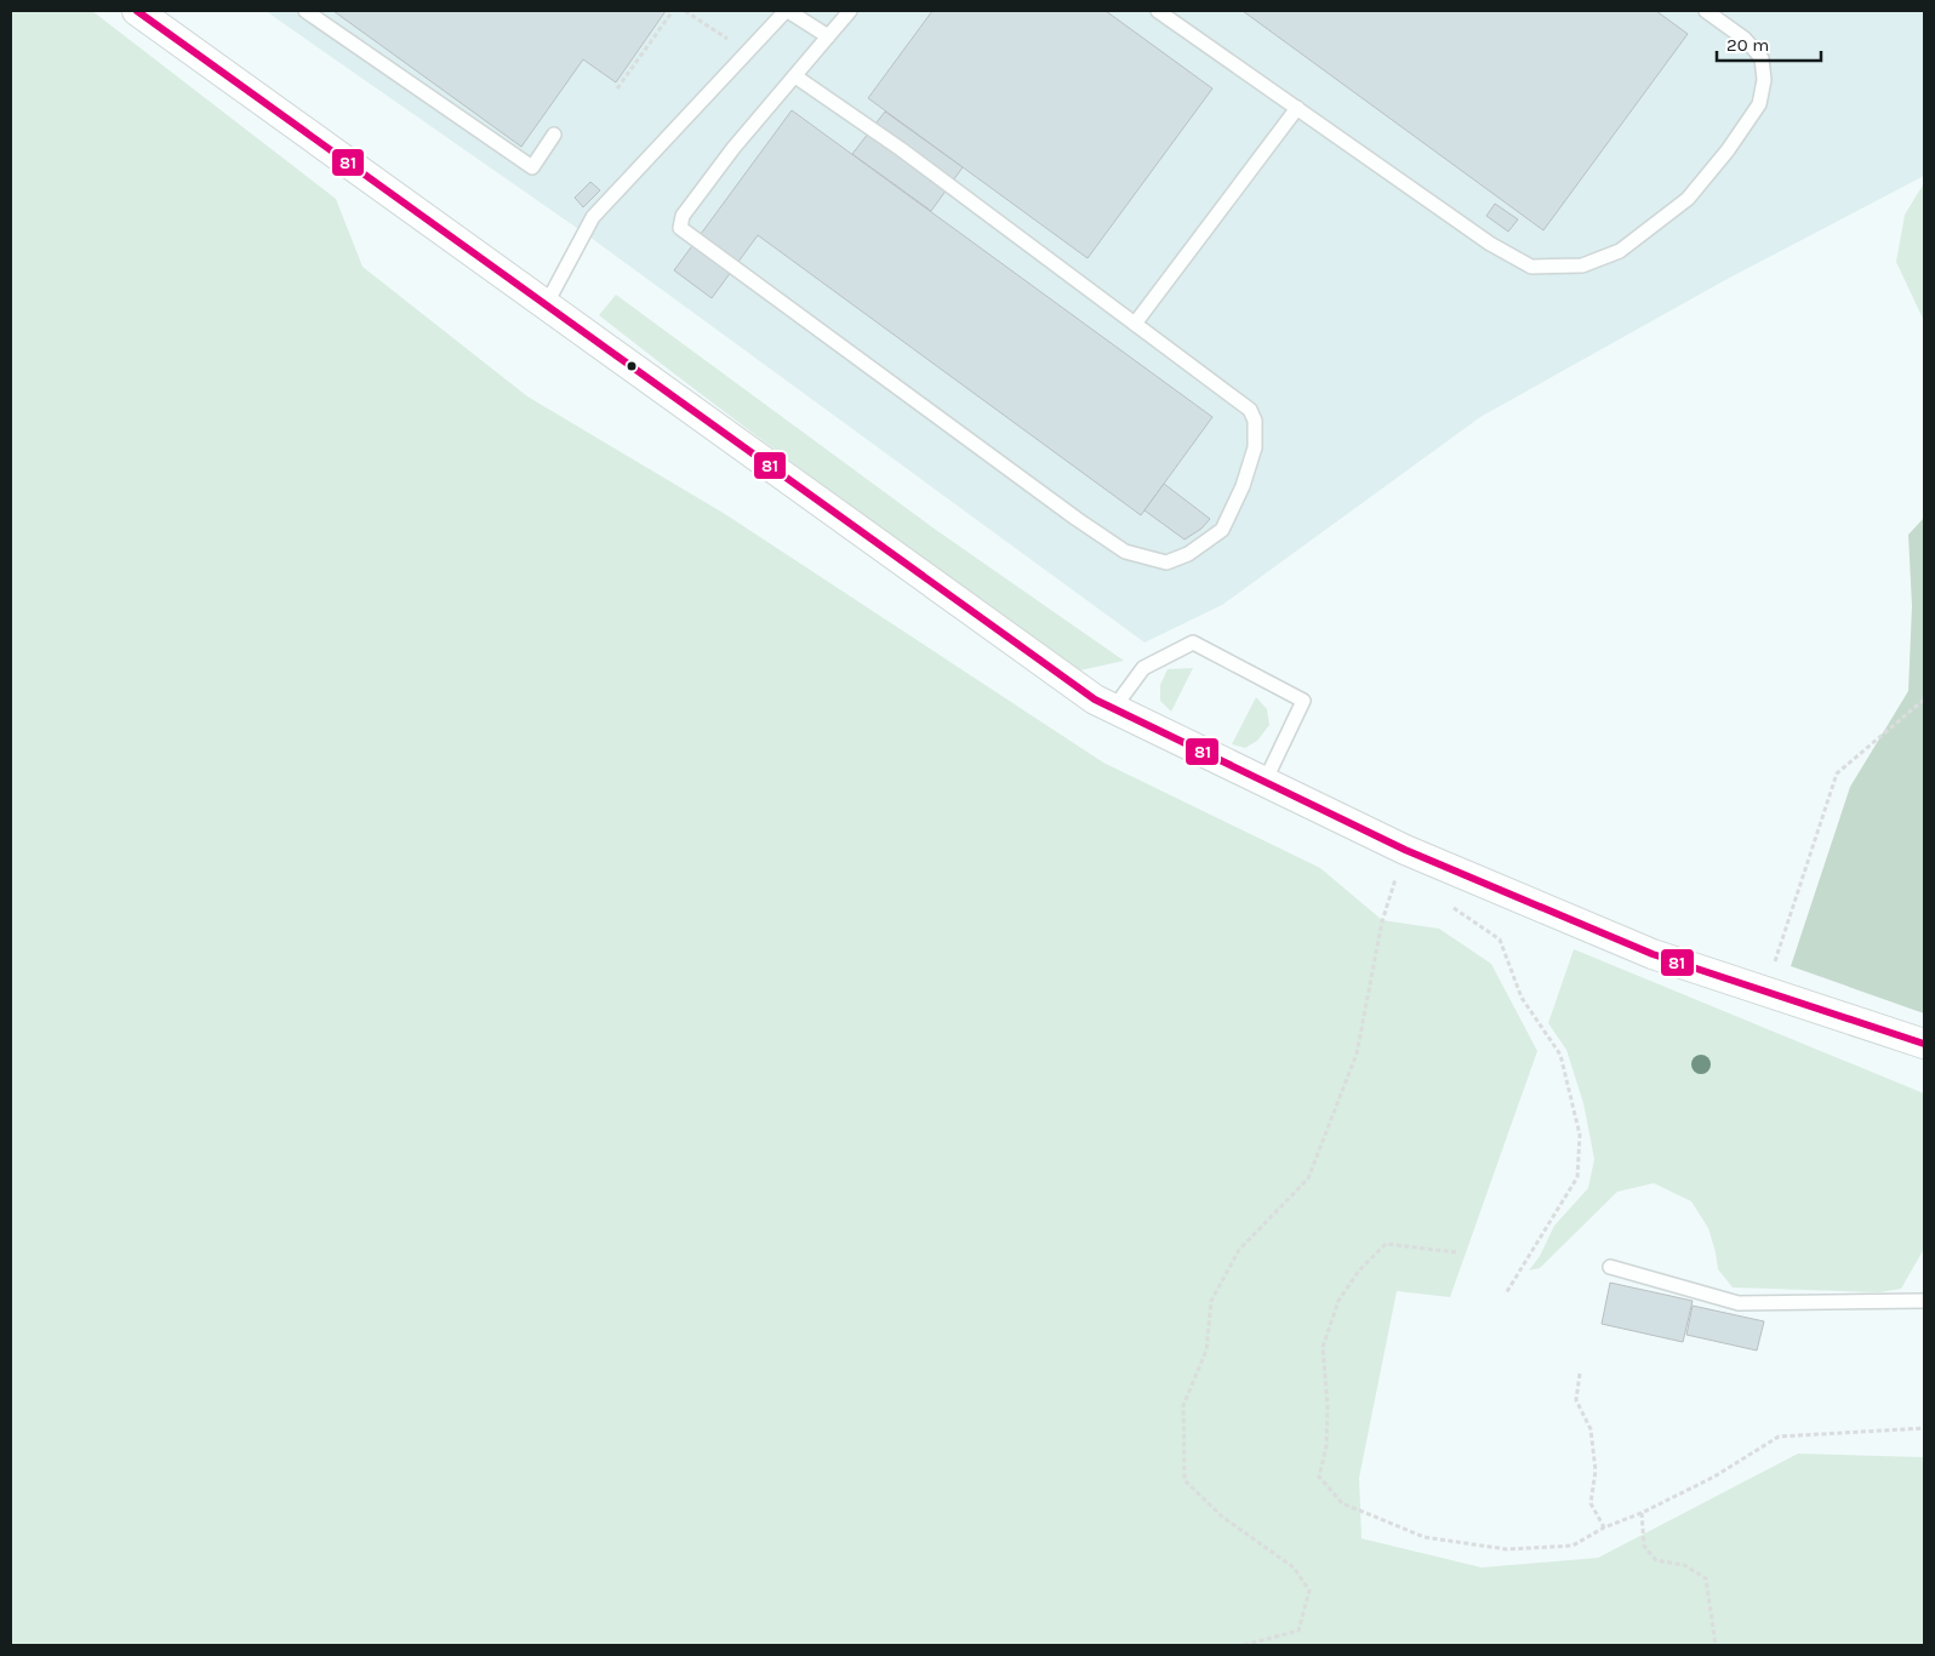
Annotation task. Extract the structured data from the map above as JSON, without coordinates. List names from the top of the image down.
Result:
{
  "lines": ["transit line 81"],
  "scale_bar": "20 m"
}
